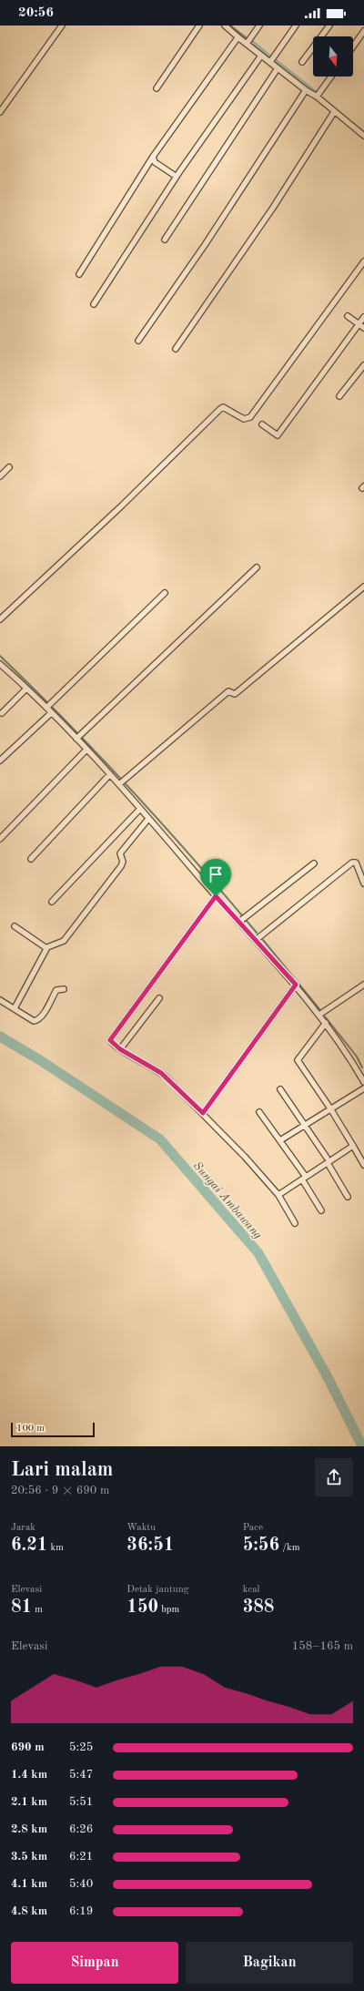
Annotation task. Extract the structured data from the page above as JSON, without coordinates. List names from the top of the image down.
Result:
{
  "water": ["Sungai Ambawang"],
  "scale_bar": "100 m",
  "north": "bottom",
  "page": {
    "status": "20:56",
    "scale": "100 m",
    "heading": ["Lari malam", "20:56 · 9 × 690 m"],
    "stats": [
      ["Jarak", "6.21 km"],
      ["Waktu", "36:51"],
      ["Pace", "5:56 /km"],
      ["Elevasi", "81 m"],
      ["Detak jantung", "150 bpm"],
      ["kcal", "388"]
    ],
    "chart": ["Elevasi", "158–165 m"],
    "list": [
      {
        "name": "690 m",
        "note": "5:25"
      },
      {
        "name": "1.4 km",
        "note": "5:47"
      },
      {
        "name": "2.1 km",
        "note": "5:51"
      },
      {
        "name": "2.8 km",
        "note": "6:26"
      },
      {
        "name": "3.5 km",
        "note": "6:21"
      },
      {
        "name": "4.1 km",
        "note": "5:40"
      },
      {
        "name": "4.8 km",
        "note": "6:19"
      }
    ],
    "buttons": ["Simpan", "Bagikan"]
  }
}
